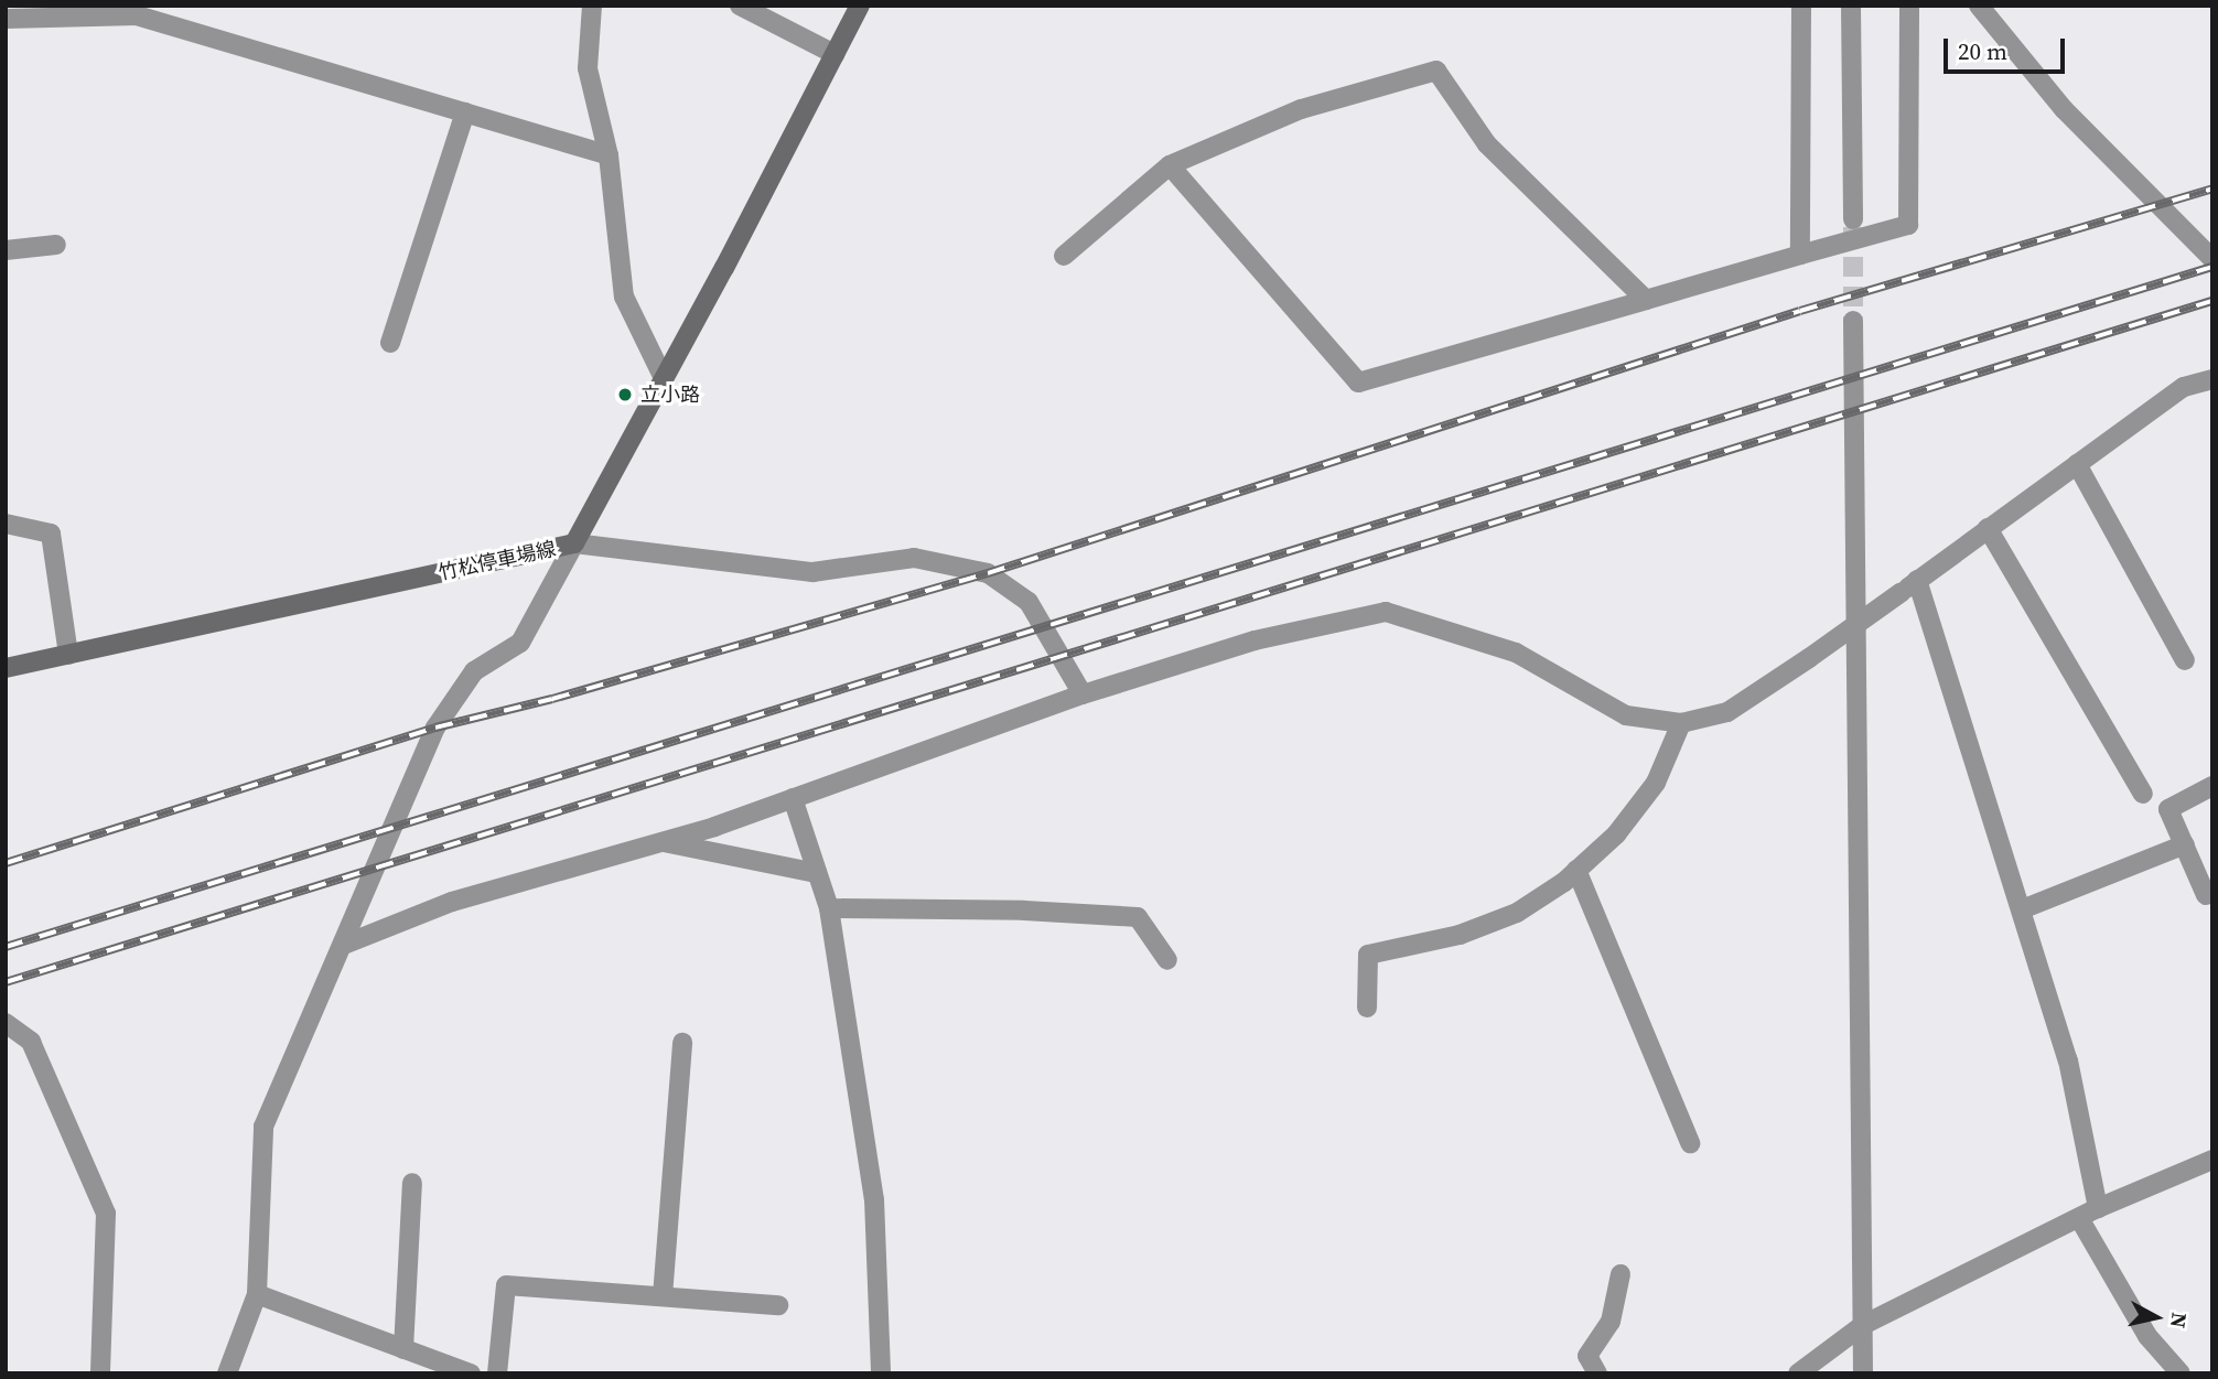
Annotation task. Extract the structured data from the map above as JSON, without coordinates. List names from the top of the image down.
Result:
{
  "streets": {
    "main road": ["竹松停車場線"]
  },
  "places": ["立小路"],
  "scale_bar": "20 m",
  "north": "right"
}
